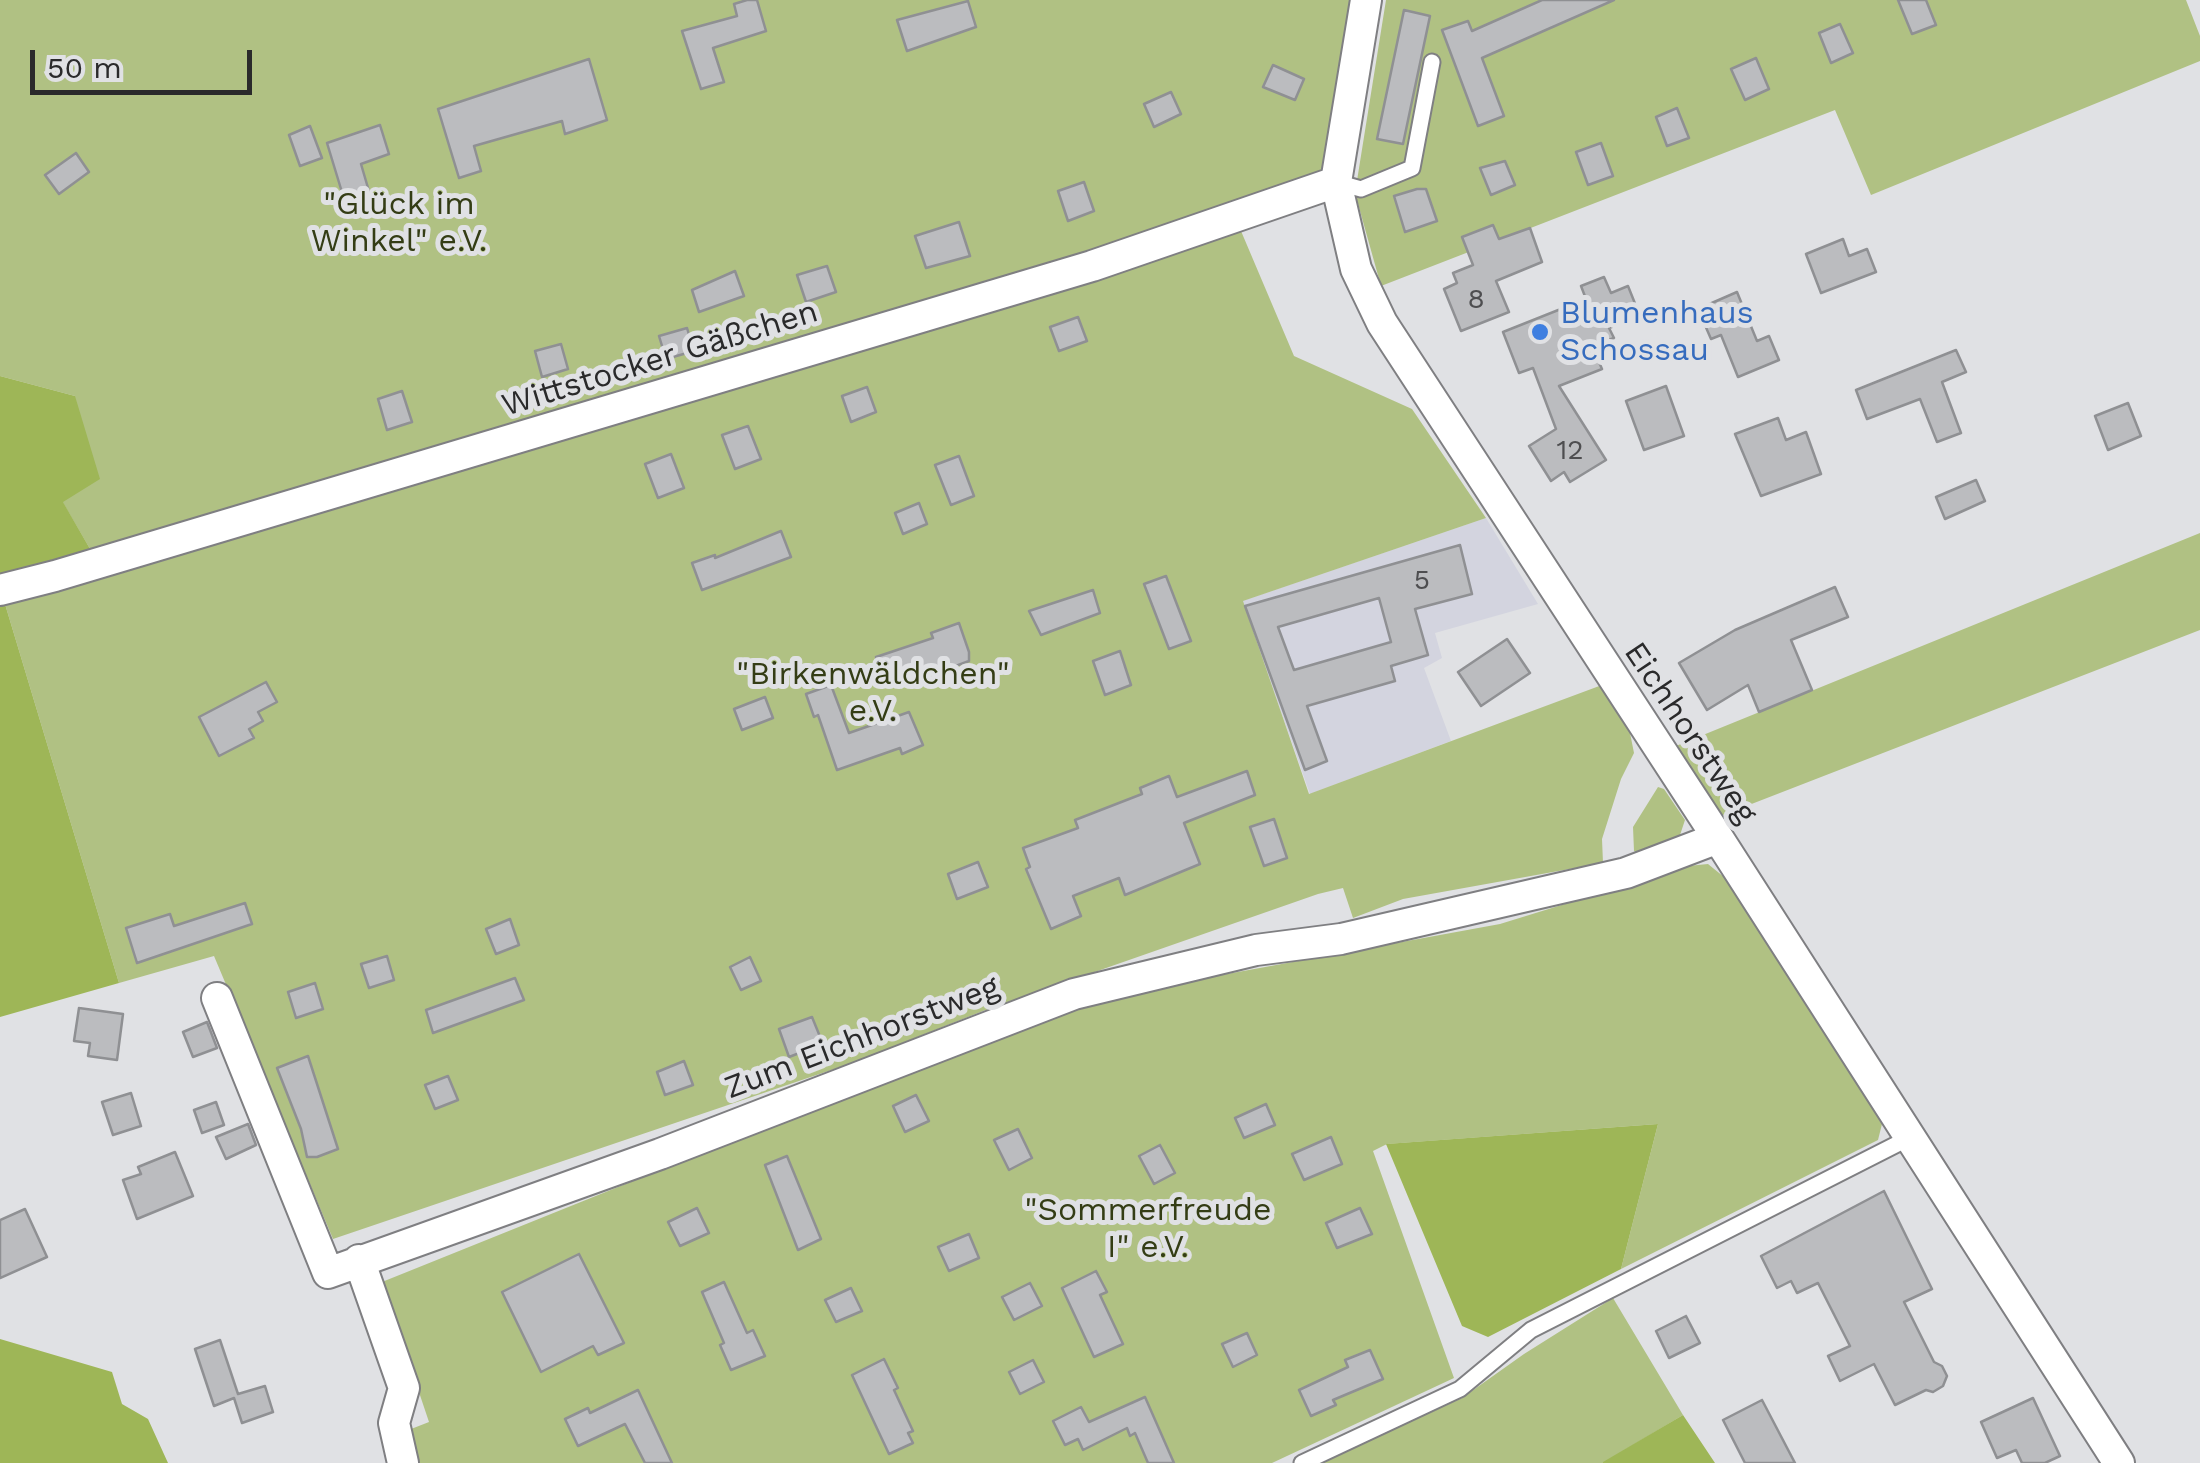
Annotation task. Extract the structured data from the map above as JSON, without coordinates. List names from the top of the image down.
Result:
{
  "streets": {
    "street": ["Wittstocker Gäßchen", "Eichhorstweg", "Zum Eichhorstweg"]
  },
  "crossings": [
    ["Wittstocker Gäßchen", "Eichhorstweg"],
    ["Eichhorstweg", "Zum Eichhorstweg"]
  ],
  "parks": ["\"Glück im Winkel\" e.V.", "\"Birkenwäldchen\" e.V.", "\"Sommerfreude I\" e.V."],
  "places": ["Blumenhaus Schossau"],
  "house_numbers": ["8", "12", "5"],
  "scale_bar": "50 m"
}
